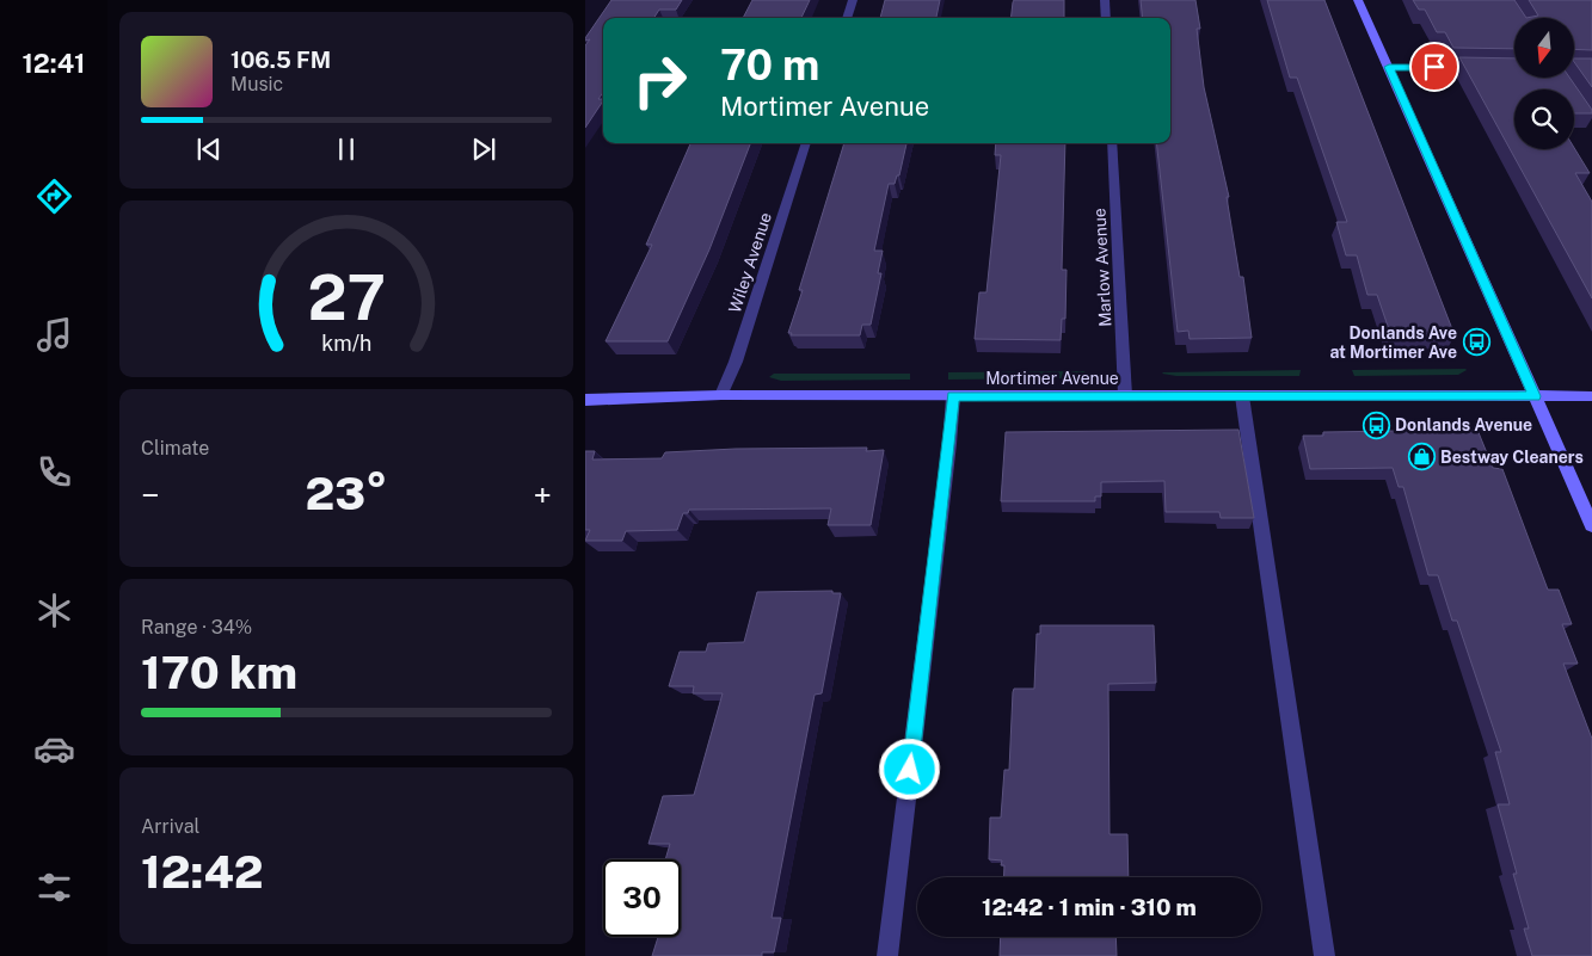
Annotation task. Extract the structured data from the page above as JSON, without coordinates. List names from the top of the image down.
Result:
{
  "streets": {
    "street": ["Wiley Avenue", "Marlow Avenue", "Mortimer Avenue"]
  },
  "crossings": [
    ["Wiley Avenue", "Mortimer Avenue"],
    ["Marlow Avenue", "Mortimer Avenue"]
  ],
  "places": {
    "bus stop": ["Donlands Ave at Mortimer Ave", "Donlands Avenue"],
    "shop": ["Bestway Cleaners"]
  },
  "north": "bottom",
  "page": {
    "tabs": "12:41",
    "turn": ["70 m", "Mortimer Avenue"],
    "song": ["106.5 FM", "Music"],
    "tile": [
      "Climate",
      ["Range · 34%", "170 km"],
      ["Arrival", "12:42"]
    ],
    "heat": ["−", "23°", "+"],
    "limit": "30",
    "trip": "12:42 · 1 min · 310 m",
    "gauge": ["27", "km/h"]
  }
}
